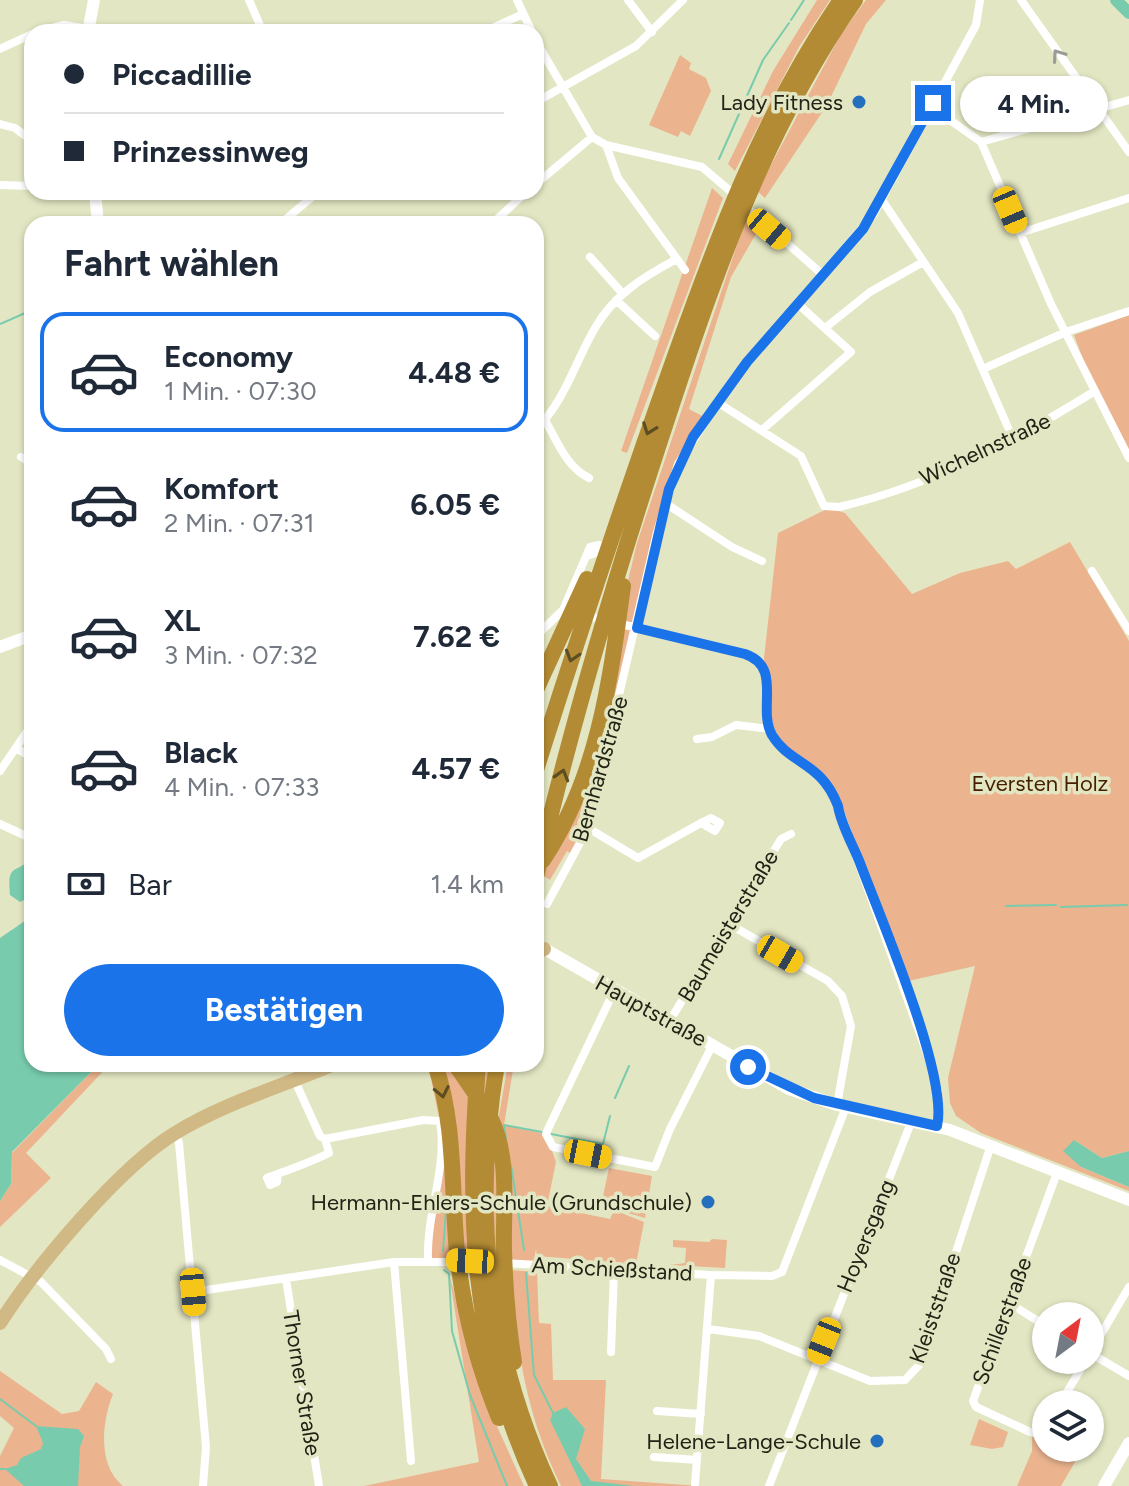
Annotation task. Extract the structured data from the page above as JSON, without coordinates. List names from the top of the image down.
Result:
{
  "streets": {
    "street": [
      "Wichelnstraße",
      "Bernhardstraße",
      "Baumeisterstraße",
      "Hauptstraße",
      "Hoyersgang",
      "Am Schießstand",
      "Kleiststraße",
      "Schillerstraße",
      "Thorner Straße"
    ]
  },
  "crossings": [
    ["Baumeisterstraße", "Hauptstraße"],
    ["Hauptstraße", "Hoyersgang"],
    ["Hauptstraße", "Am Schießstand"],
    ["Hauptstraße", "Kleiststraße"],
    ["Hauptstraße", "Schillerstraße"],
    ["Hoyersgang", "Kleiststraße"],
    ["Am Schießstand", "Thorner Straße"]
  ],
  "parks": ["Eversten Holz"],
  "places": ["Lady Fitness", "Hermann-Ehlers-Schule (Grundschule)", "Helene-Lange-Schule"],
  "north": "top right",
  "page": {
    "banner": ["Piccadillie", "Prinzessinweg"],
    "bubble": "4 Min.",
    "heading": "Fahrt wählen",
    "list": [
      {
        "name": "Economy",
        "note": "1 Min. · 07:30",
        "value": "4.48 €"
      },
      {
        "name": "Komfort",
        "note": "2 Min. · 07:31",
        "value": "6.05 €"
      },
      {
        "name": "XL",
        "note": "3 Min. · 07:32",
        "value": "7.62 €"
      },
      {
        "name": "Black",
        "note": "4 Min. · 07:33",
        "value": "4.57 €"
      }
    ],
    "pay": ["Bar", "1.4 km"],
    "buttons": "Bestätigen"
  }
}
